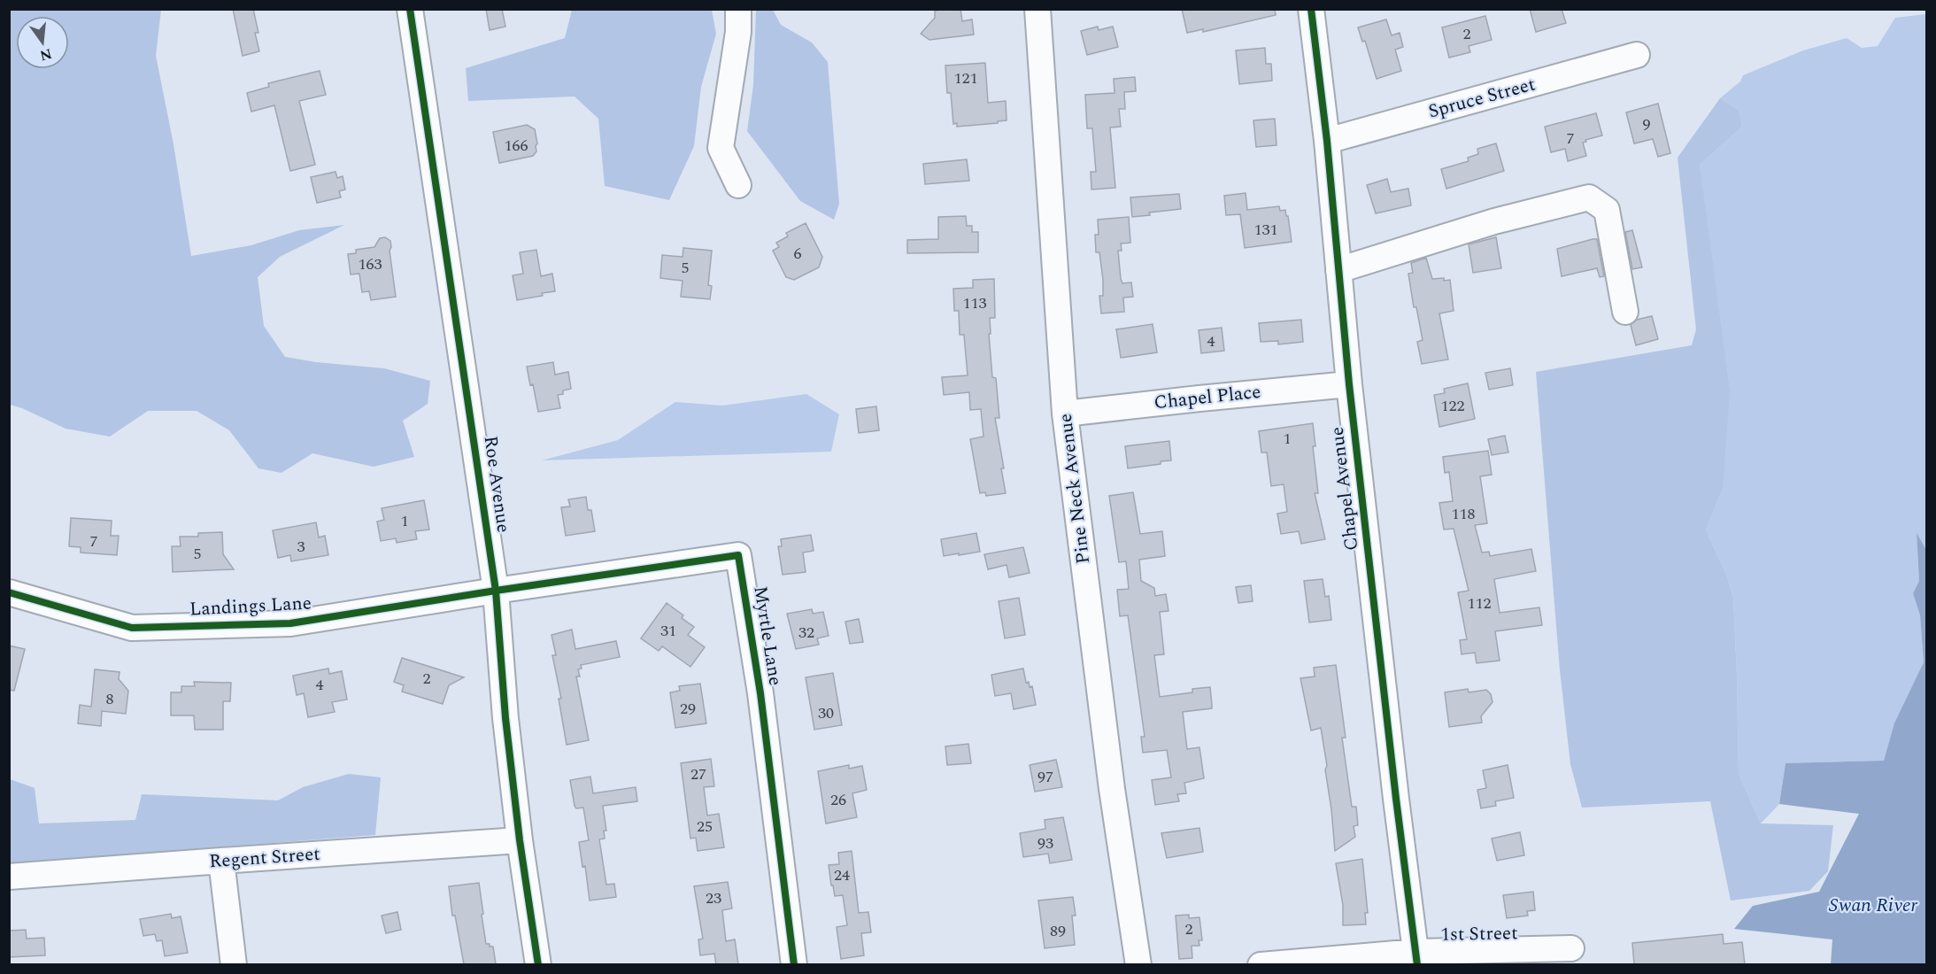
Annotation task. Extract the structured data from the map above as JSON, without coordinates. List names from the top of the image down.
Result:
{
  "streets": {
    "street": [
      "Spruce Street",
      "Chapel Place",
      "Roe Avenue",
      "Pine Neck Avenue",
      "Chapel Avenue",
      "Landings Lane",
      "Myrtle Lane",
      "Regent Street",
      "1st Street"
    ]
  },
  "crossings": [
    ["Spruce Street", "Chapel Avenue"],
    ["Chapel Place", "Pine Neck Avenue"],
    ["Chapel Place", "Chapel Avenue"],
    ["Roe Avenue", "Landings Lane"],
    ["Roe Avenue", "Myrtle Lane"],
    ["Roe Avenue", "Regent Street"],
    ["Chapel Avenue", "1st Street"],
    ["Landings Lane", "Myrtle Lane"]
  ],
  "water": ["Swan River"],
  "house_numbers": [
    "2",
    "121",
    "9",
    "7",
    "166",
    "131",
    "6",
    "163",
    "5",
    "113",
    "4",
    "122",
    "1",
    "118",
    "1",
    "7",
    "3",
    "5",
    "112",
    "31",
    "32",
    "2",
    "4",
    "8",
    "29",
    "30",
    "27",
    "97",
    "26",
    "25",
    "93",
    "24",
    "23",
    "2",
    "89"
  ],
  "north": "bottom"
}
